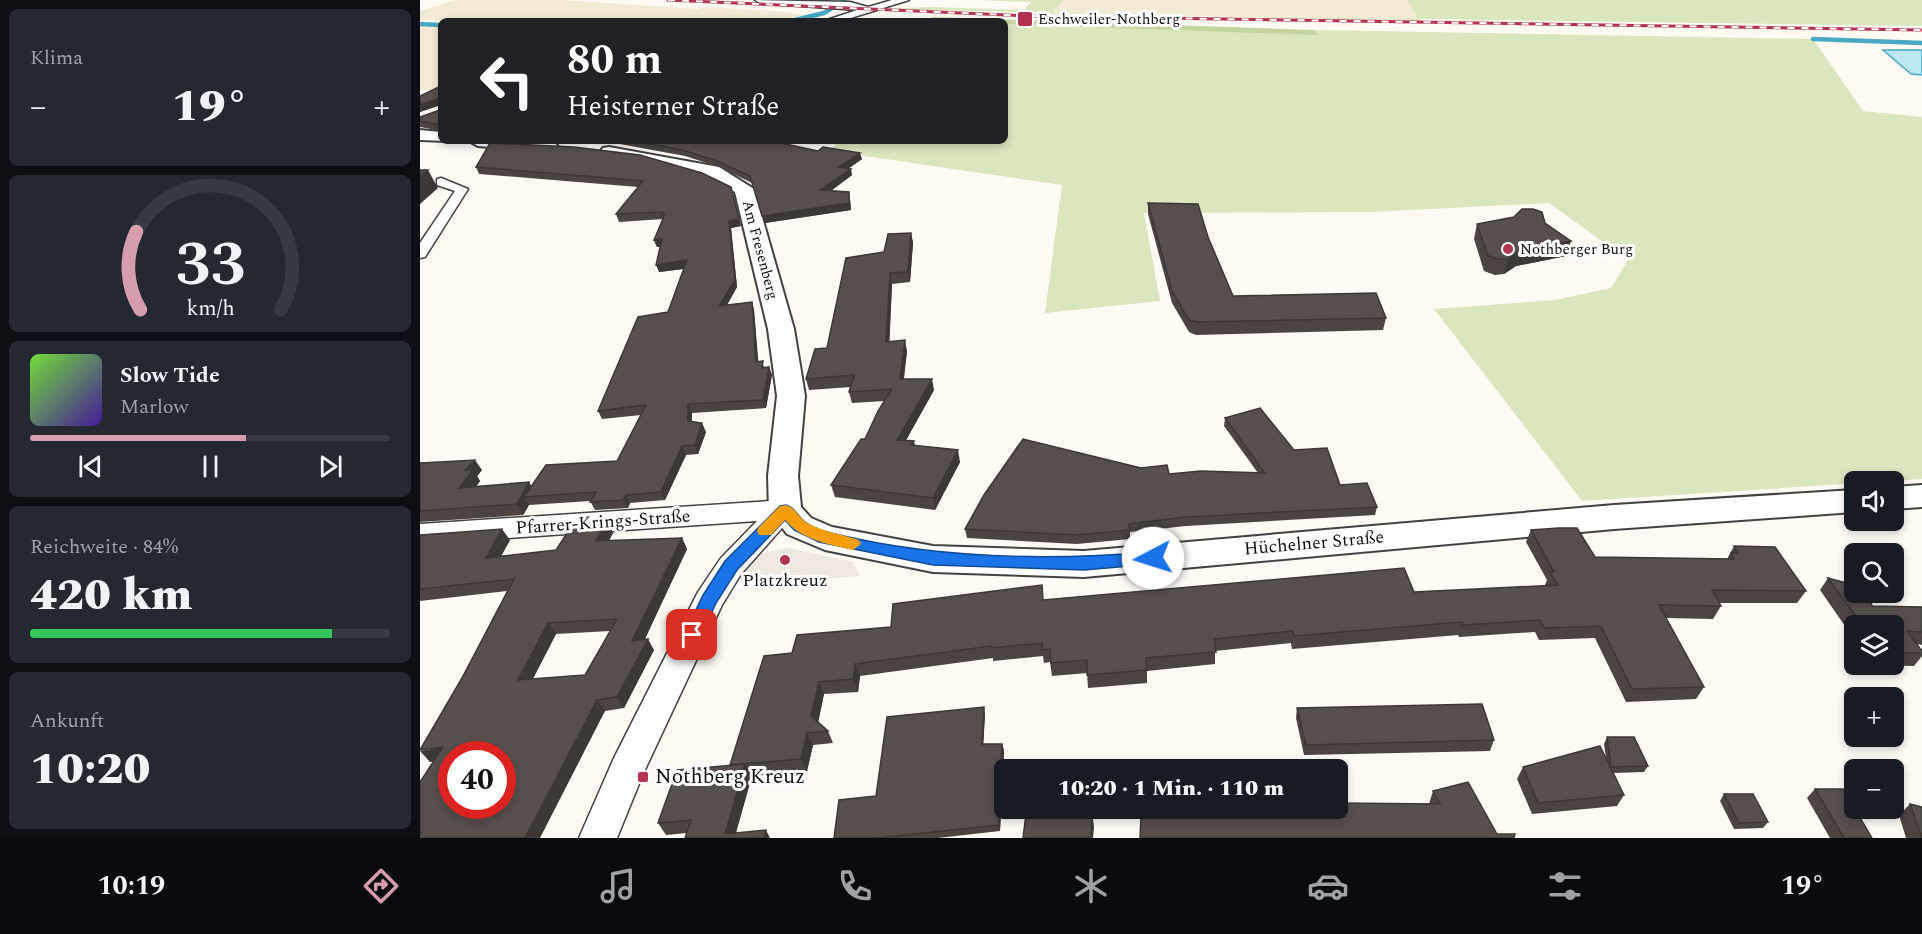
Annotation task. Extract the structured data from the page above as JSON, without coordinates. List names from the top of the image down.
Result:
{
  "streets": {
    "street": ["Am Fresenberg", "Pfarrer-Krings-Straße", "Hüchelner Straße"]
  },
  "crossings": [
    ["Am Fresenberg", "Pfarrer-Krings-Straße"],
    ["Am Fresenberg", "Hüchelner Straße"],
    ["Pfarrer-Krings-Straße", "Hüchelner Straße"]
  ],
  "places": {
    "transit": ["Eschweiler-Nothberg", "Nothberg Kreuz"],
    "other": ["Nothberger Burg", "Platzkreuz"]
  },
  "page": {
    "tile": [
      "Klima",
      ["Reichweite · 84%", "420 km"],
      ["Ankunft", "10:20"]
    ],
    "turn": ["80 m", "Heisterner Straße"],
    "heat": ["−", "19°", "+"],
    "song": ["Slow Tide", "Marlow"],
    "map_buttons": ["+", "−"],
    "limit": "40",
    "trip": "10:20 · 1 Min. · 110 m",
    "tabs": ["10:19", "19°"],
    "gauge": ["33", "km/h"]
  }
}
